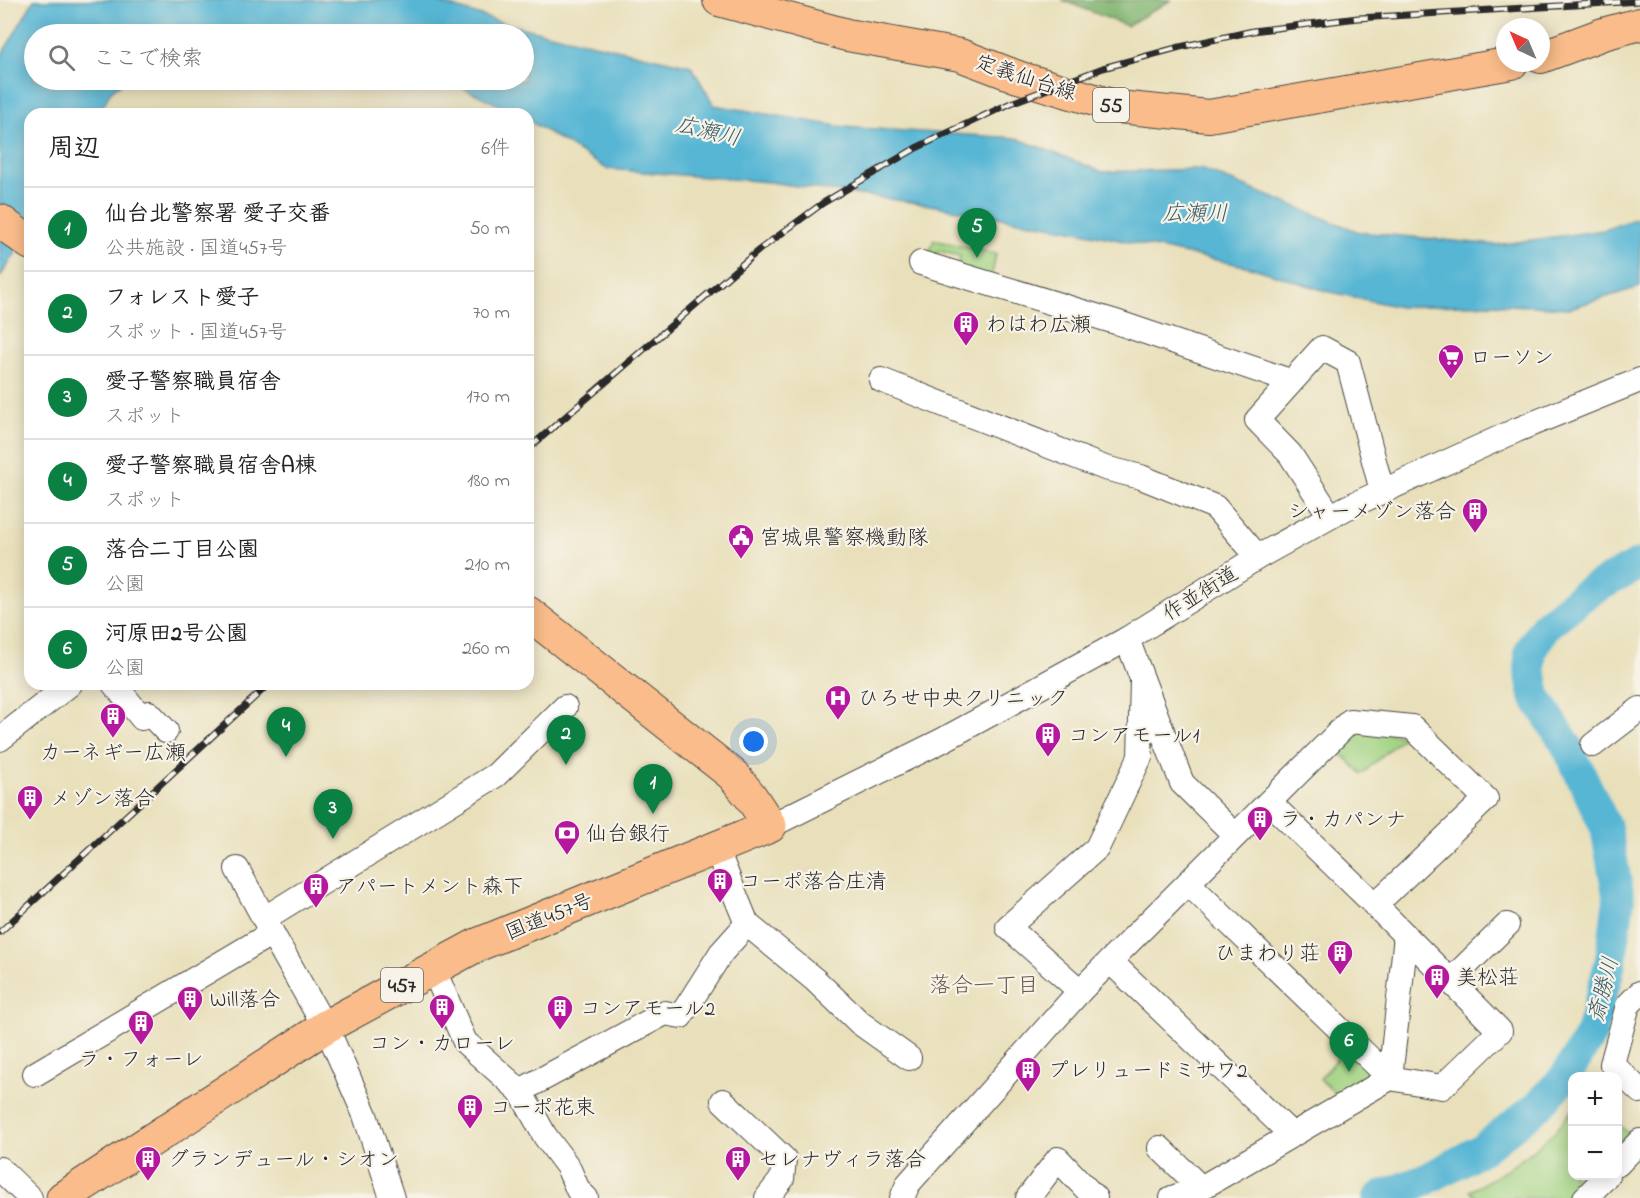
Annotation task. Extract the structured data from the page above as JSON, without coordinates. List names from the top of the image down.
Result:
{
  "streets": {
    "highway": ["国道457号", "457"],
    "main road": ["定義仙台線", "55"],
    "street": ["作並街道"]
  },
  "crossings": [
    ["作並街道", "国道457号"]
  ],
  "districts": ["落合一丁目"],
  "water": ["広瀬川", "斎勝川"],
  "places": {
    "building": [
      "わはわ広瀬",
      "シャーメゾン落合",
      "カーネギー広瀬",
      "コンアモール1",
      "メゾン落合",
      "ラ・カパンナ",
      "コーポ落合庄清",
      "アパートメント森下",
      "ひまわり荘",
      "美松荘",
      "Will落合",
      "コン・カローレ",
      "コンアモール2",
      "ラ・フォーレ",
      "プレリュードミサワ2",
      "コーポ花束",
      "グランデュール・シオン",
      "セレナヴィラ落合"
    ],
    "supermarket": ["ローソン"],
    "public building": ["宮城県警察機動隊"],
    "hospital": ["ひろせ中央クリニック"],
    "bank": ["仙台銀行"]
  },
  "north": "top left",
  "page": {
    "search": "ここで検索",
    "heading": ["周辺", "6件"],
    "list": [
      {
        "mark": "1",
        "name": "仙台北警察署 愛子交番",
        "note": "公共施設 · 国道457号",
        "value": "50 m"
      },
      {
        "mark": "2",
        "name": "フォレスト愛子",
        "note": "スポット · 国道457号",
        "value": "70 m"
      },
      {
        "mark": "3",
        "name": "愛子警察職員宿舎",
        "note": "スポット",
        "value": "170 m"
      },
      {
        "mark": "4",
        "name": "愛子警察職員宿舎A棟",
        "note": "スポット",
        "value": "180 m"
      },
      {
        "mark": "5",
        "name": "落合二丁目公園",
        "note": "公園",
        "value": "210 m"
      },
      {
        "mark": "6",
        "name": "河原田2号公園",
        "note": "公園",
        "value": "260 m"
      }
    ],
    "pins": [
      "5",
      "4",
      "2",
      "1",
      "3",
      "6"
    ],
    "map_buttons": ["+", "−"]
  }
}
